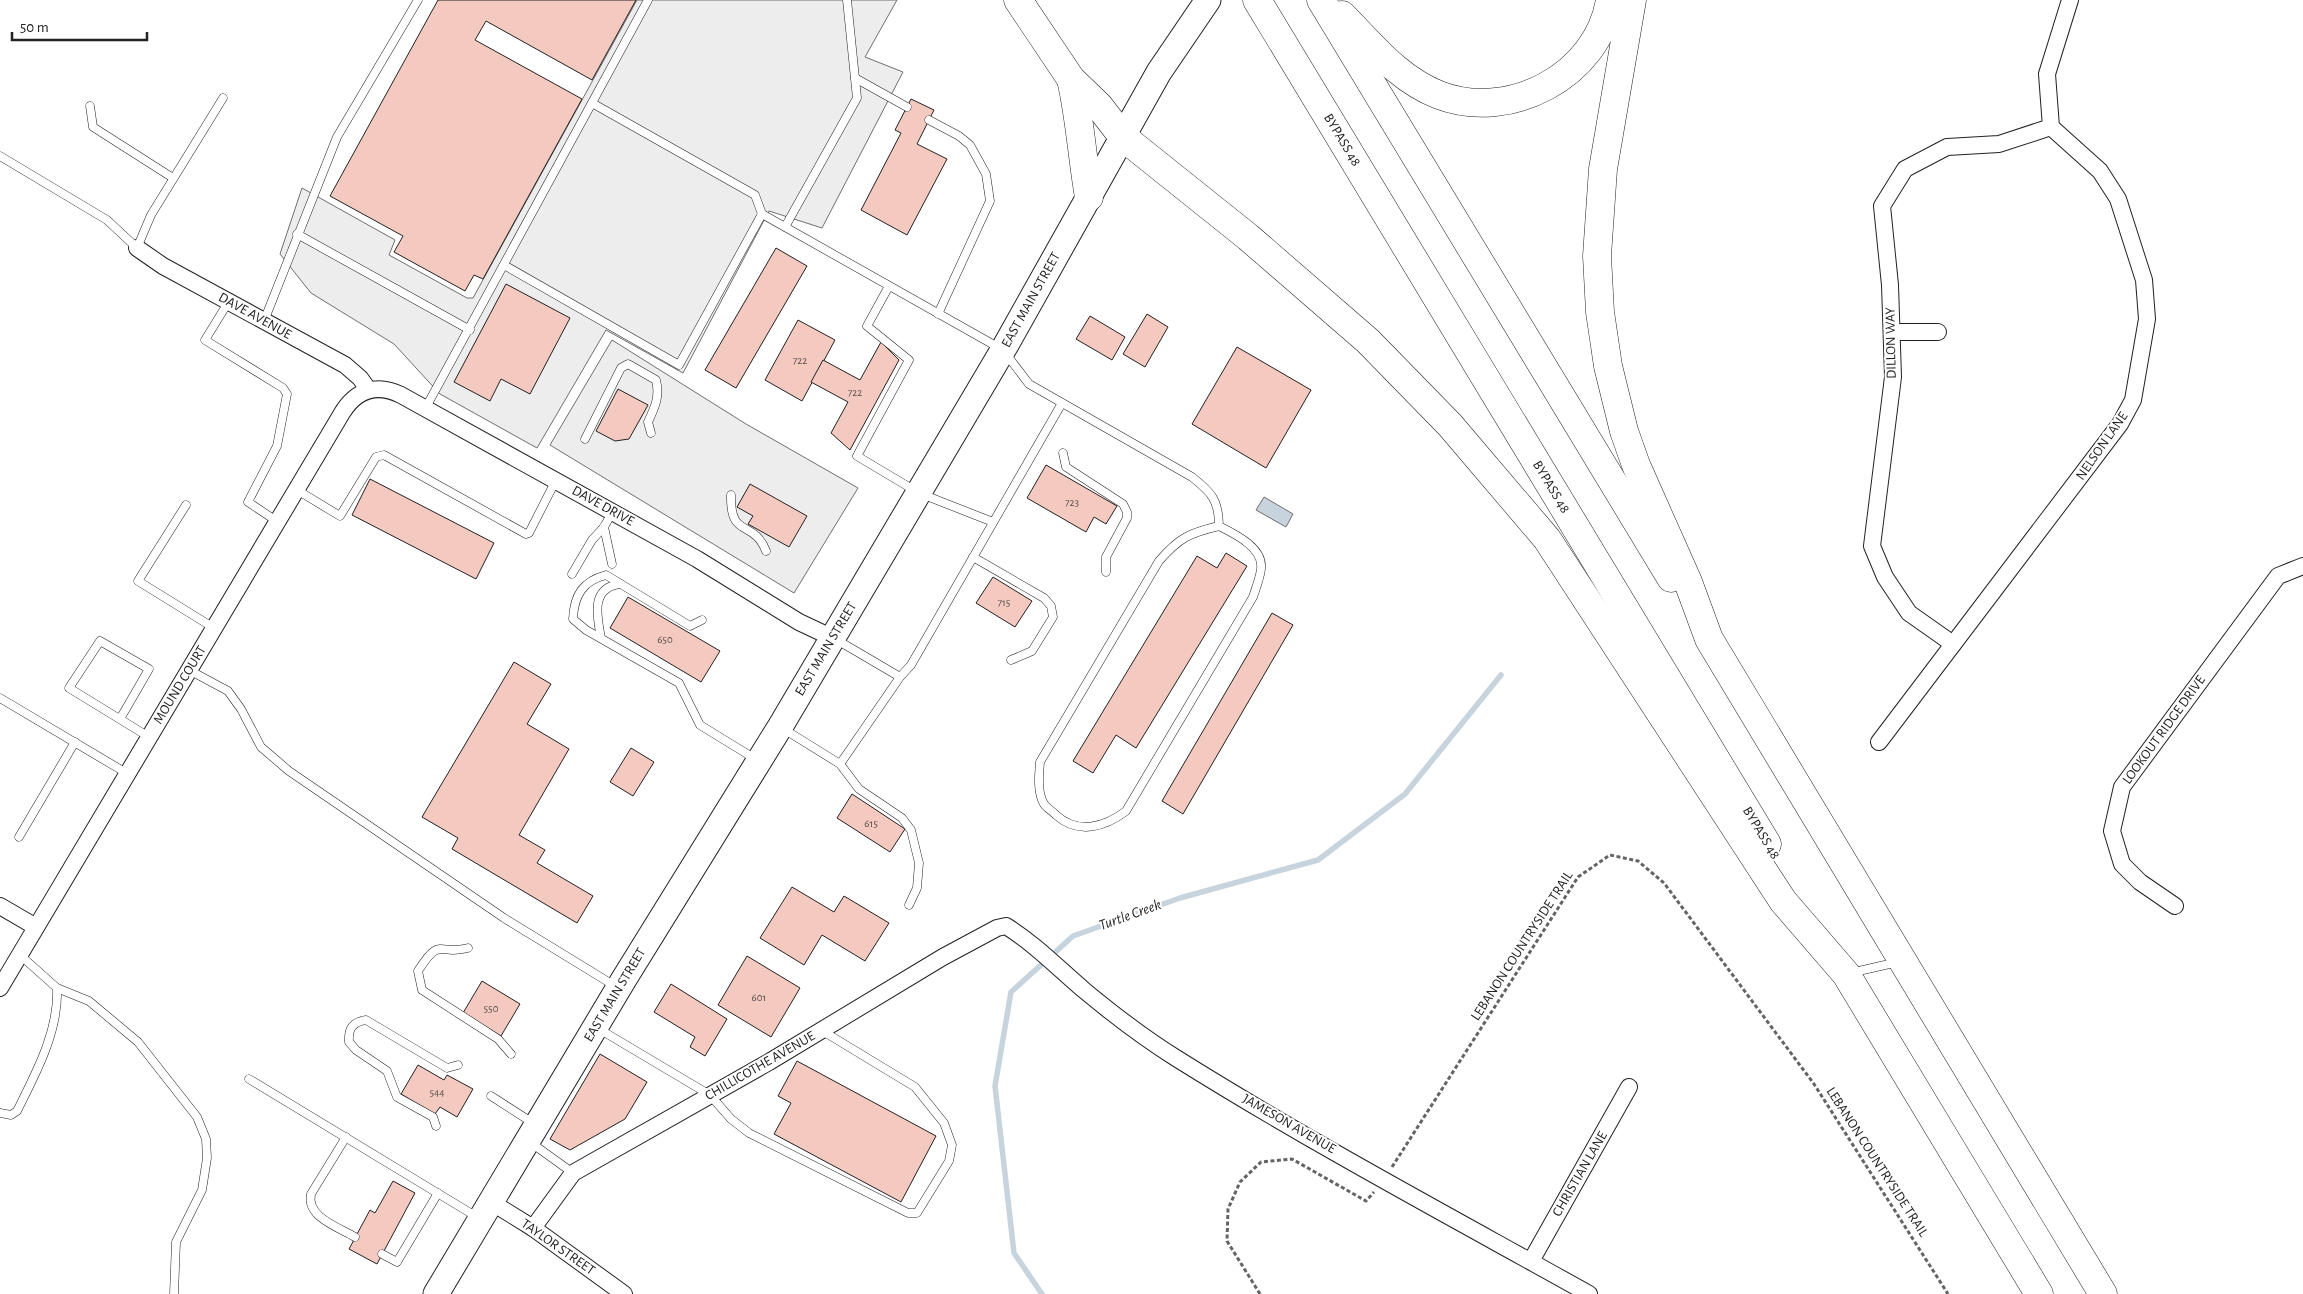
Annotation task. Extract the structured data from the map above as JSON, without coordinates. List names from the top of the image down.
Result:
{
  "streets": {
    "highway": ["BYPASS 48"],
    "main road": ["EAST MAIN STREET"],
    "street": [
      "DAVE AVENUE",
      "DILLON WAY",
      "NELSON LANE",
      "DAVE DRIVE",
      "MOUND COURT",
      "LOOKOUT RIDGE DRIVE",
      "CHILLICOTHE AVENUE",
      "JAMESON AVENUE",
      "CHRISTIAN LANE",
      "TAYLOR STREET"
    ],
    "path": ["LEBANON COUNTRYSIDE TRAIL"]
  },
  "crossings": [
    ["EAST MAIN STREET", "DAVE DRIVE"],
    ["EAST MAIN STREET", "TAYLOR STREET"],
    ["DAVE AVENUE", "DAVE DRIVE"],
    ["DAVE AVENUE", "MOUND COURT"],
    ["DILLON WAY", "NELSON LANE"],
    ["DAVE DRIVE", "MOUND COURT"],
    ["LEBANON COUNTRYSIDE TRAIL", "JAMESON AVENUE"],
    ["CHILLICOTHE AVENUE", "JAMESON AVENUE"],
    ["CHILLICOTHE AVENUE", "TAYLOR STREET"],
    ["JAMESON AVENUE", "CHRISTIAN LANE"]
  ],
  "water": ["Turtle Creek"],
  "house_numbers": [
    "722",
    "722",
    "723",
    "715",
    "650",
    "615",
    "601",
    "550",
    "544"
  ],
  "scale_bar": "50 m"
}
